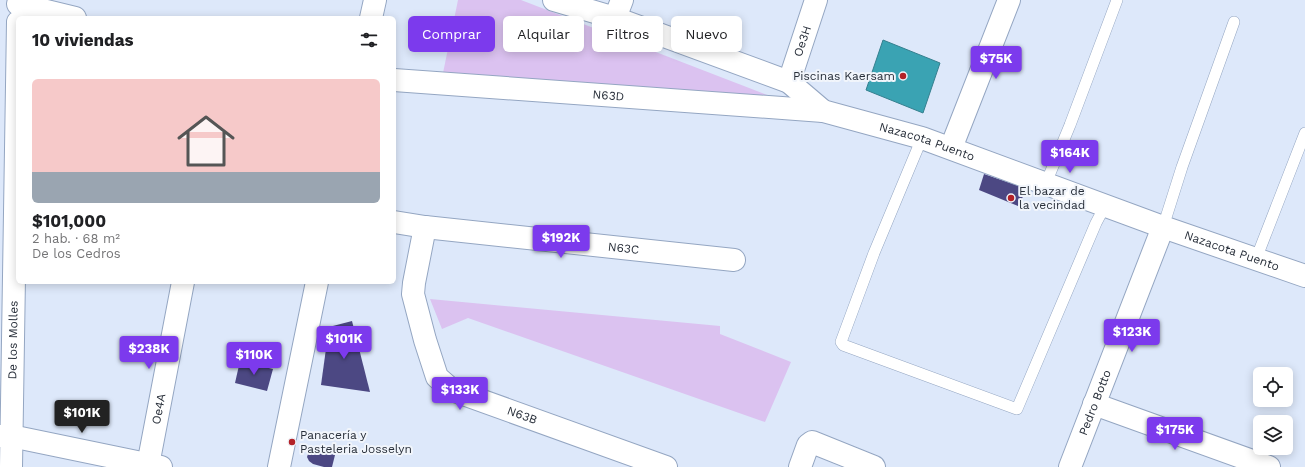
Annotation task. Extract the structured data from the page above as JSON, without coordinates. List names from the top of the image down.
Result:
{
  "streets": {
    "street": [
      "Oe3H",
      "N63D",
      "Nazacota Puento",
      "N63C",
      "De los Molles",
      "Pedro Botto",
      "Oe4A",
      "N63B"
    ]
  },
  "crossings": [
    ["Oe3H", "Nazacota Puento"],
    ["N63D", "Nazacota Puento"],
    ["Nazacota Puento", "Pedro Botto"],
    ["N63C", "N63B"]
  ],
  "places": ["Piscinas Kaersam", "El bazar de la vecindad", "Panacería y Pasteleria Josselyn"],
  "page": {
    "chip": [
      "Comprar",
      "Alquilar",
      "Filtros",
      "Nuevo"
    ],
    "heading": "10 viviendas",
    "price": [
      "$75K",
      "$164K",
      "$192K",
      "$123K",
      "$101K",
      "$238K",
      "$110K",
      "$133K",
      "$101K",
      "$175K"
    ],
    "list": [
      {
        "name": "$101,000",
        "note": "2 hab. · 68 m² · De los Cedros"
      }
    ]
  }
}
